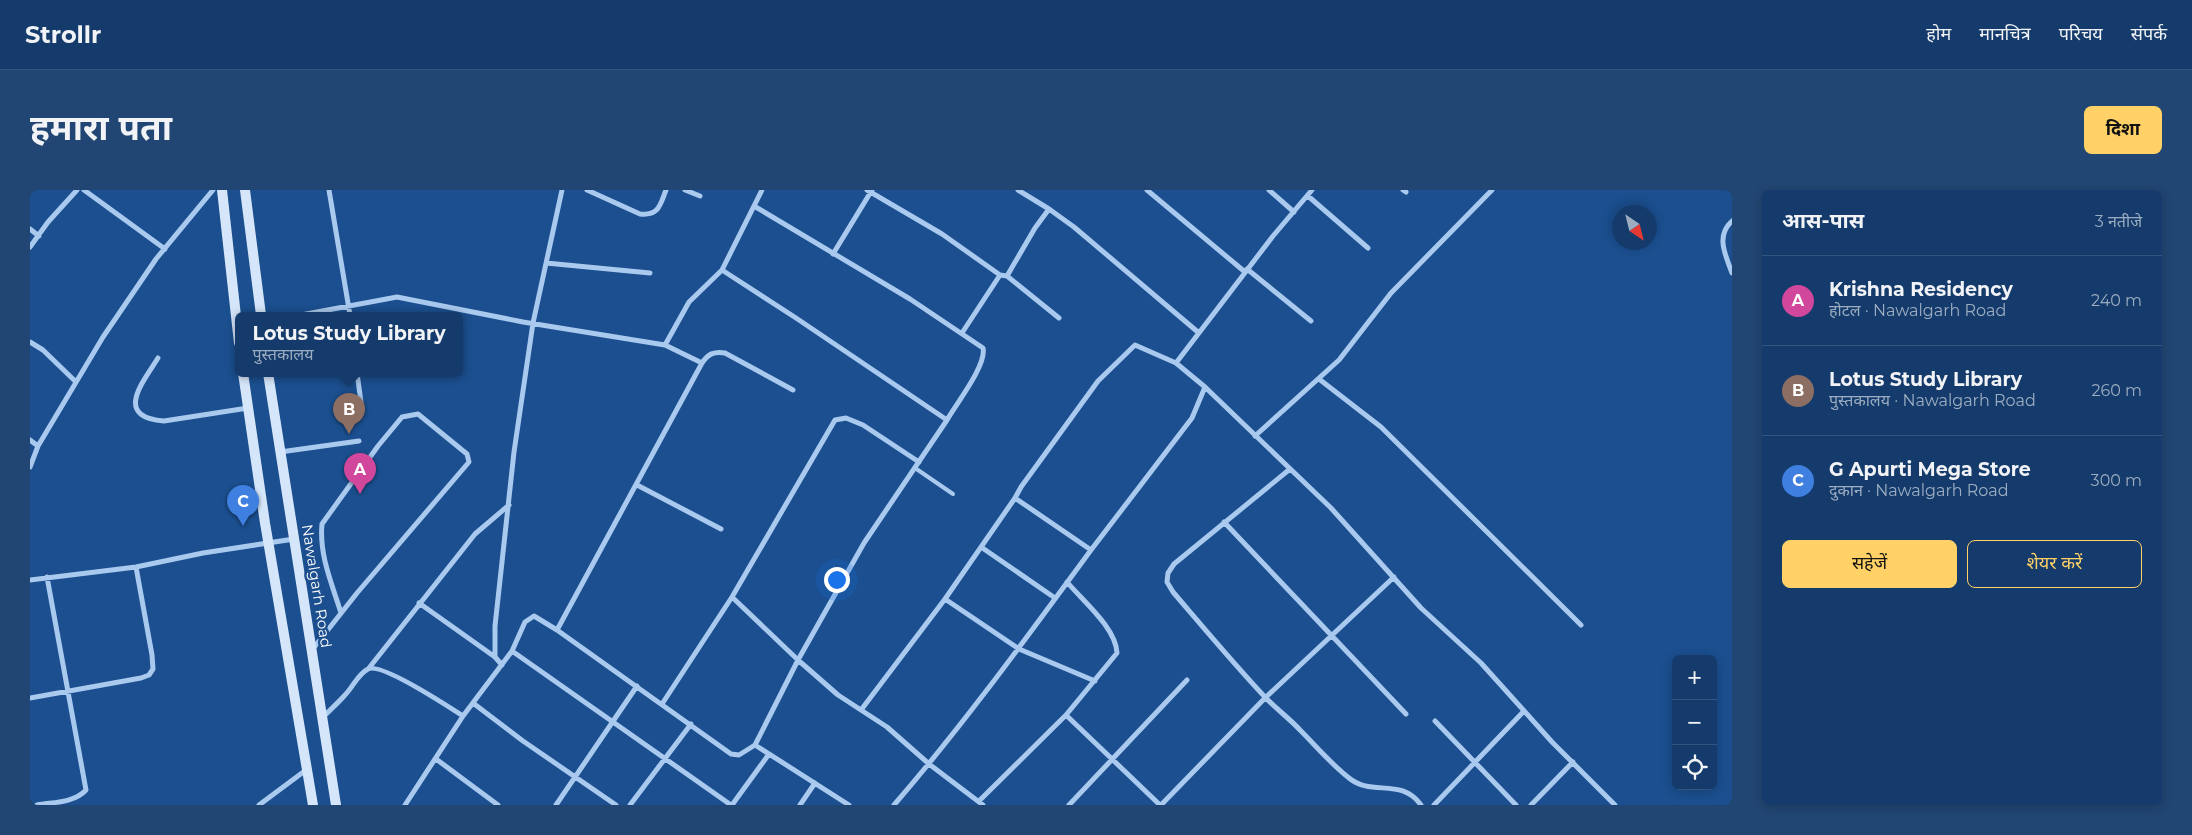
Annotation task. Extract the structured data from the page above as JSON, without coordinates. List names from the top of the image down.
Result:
{
  "streets": {
    "street": ["Nawalgarh Road"]
  },
  "north": "bottom right",
  "page": {
    "header": "Strollr",
    "nav": [
      "होम",
      "मानचित्र",
      "परिचय",
      "संपर्क"
    ],
    "title": "हमारा पता",
    "buttons": [
      "दिशा",
      ["सहेजें", "शेयर करें"]
    ],
    "heading": ["आस-पास", "3 नतीजे"],
    "list": [
      {
        "mark": "A",
        "name": "Krishna Residency",
        "note": "होटल · Nawalgarh Road",
        "value": "240 m"
      },
      {
        "mark": "B",
        "name": "Lotus Study Library",
        "note": "पुस्तकालय · Nawalgarh Road",
        "value": "260 m"
      },
      {
        "mark": "C",
        "name": "G Apurti Mega Store",
        "note": "दुकान · Nawalgarh Road",
        "value": "300 m"
      }
    ],
    "popup": ["Lotus Study Library", "पुस्तकालय"],
    "pins": ["B", "A", "C"],
    "map_buttons": ["+", "−"]
  }
}
